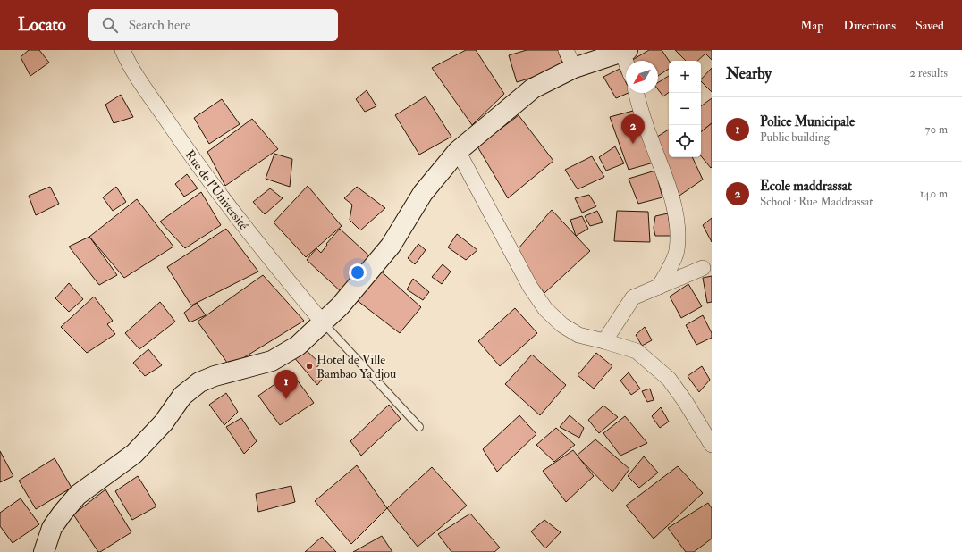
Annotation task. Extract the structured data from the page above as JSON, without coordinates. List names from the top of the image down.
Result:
{
  "streets": {
    "street": ["Rue de l'Université"]
  },
  "places": ["Hotel de Ville Bambao Ya djou"],
  "north": "bottom left",
  "page": {
    "header": "Locato",
    "search": "Search here",
    "nav": ["Map", "Directions", "Saved"],
    "heading": ["Nearby", "2 results"],
    "map_buttons": ["+", "−"],
    "list": [
      {
        "mark": "1",
        "name": "Police Municipale",
        "note": "Public building",
        "value": "70 m"
      },
      {
        "mark": "2",
        "name": "Ecole maddrassat",
        "note": "School · Rue Maddrassat",
        "value": "140 m"
      }
    ],
    "pins": ["2", "1"]
  }
}
